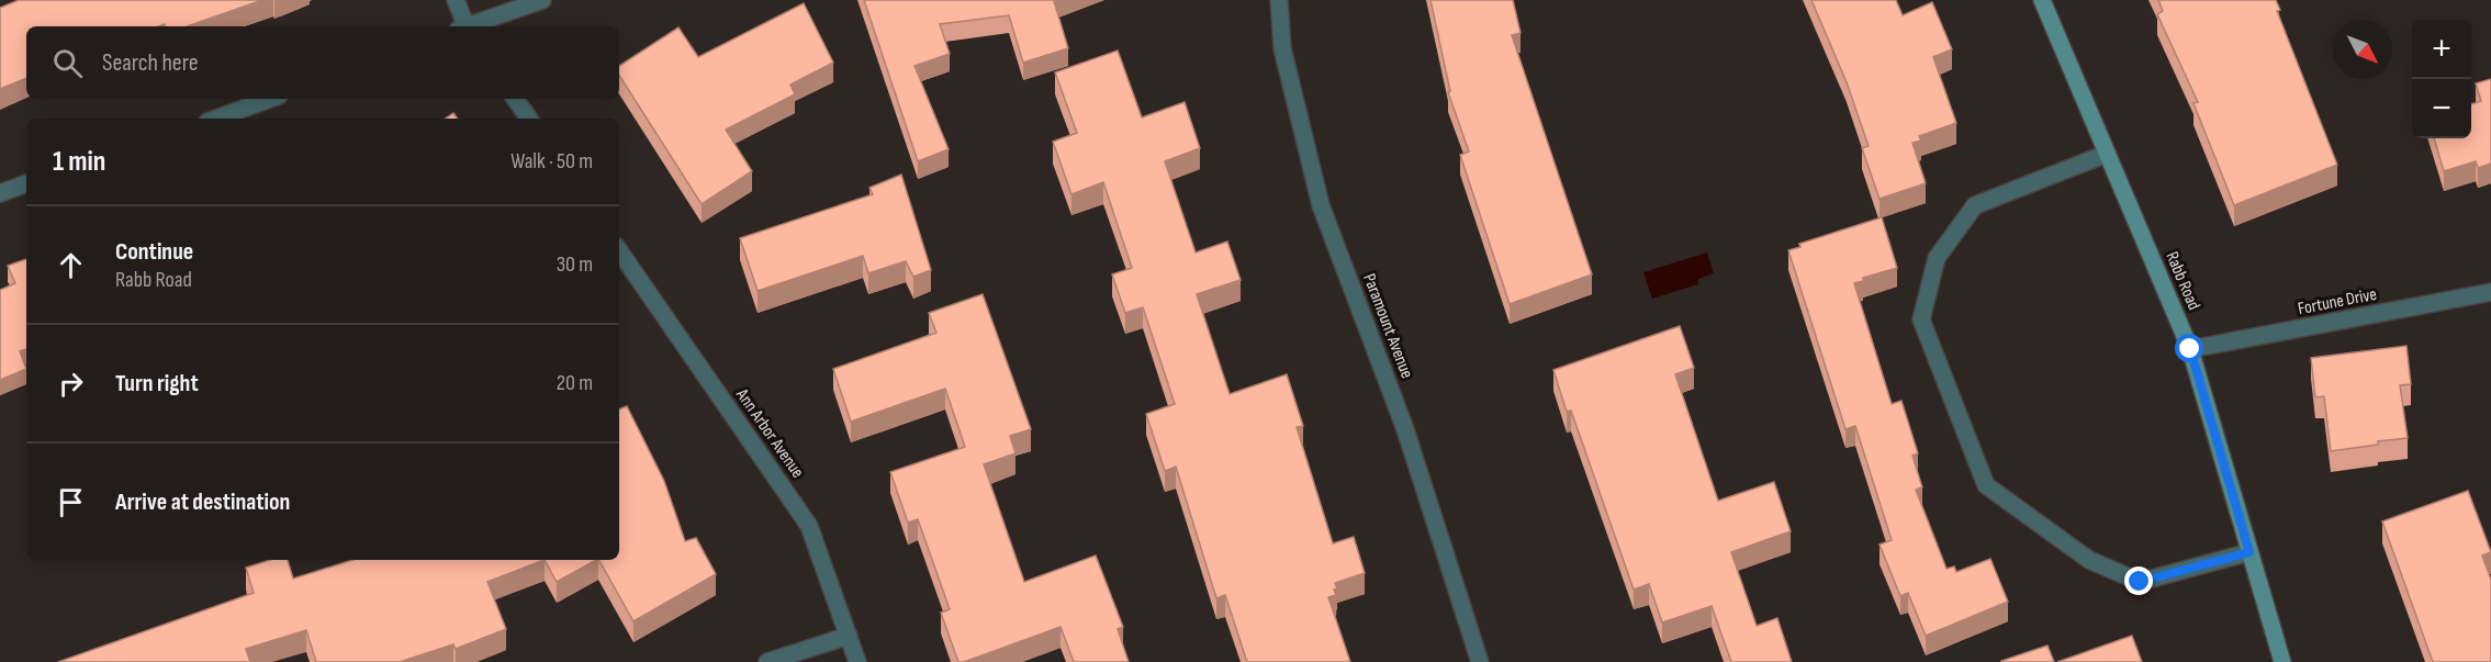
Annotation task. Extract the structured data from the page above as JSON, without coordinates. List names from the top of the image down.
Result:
{
  "streets": {
    "street": [
      "Rabb Road",
      "Fortune Drive",
      "Paramount Avenue",
      "Ann Arbor Avenue"
    ]
  },
  "crossings": [
    ["Rabb Road", "Fortune Drive"]
  ],
  "north": "bottom right",
  "page": {
    "map_buttons": ["+", "−"],
    "search": "Search here",
    "heading": ["1 min", "Walk · 50 m"],
    "list": [
      ["Continue", "Rabb Road", "30 m"],
      ["Turn right", "20 m"],
      "Arrive at destination"
    ]
  }
}
